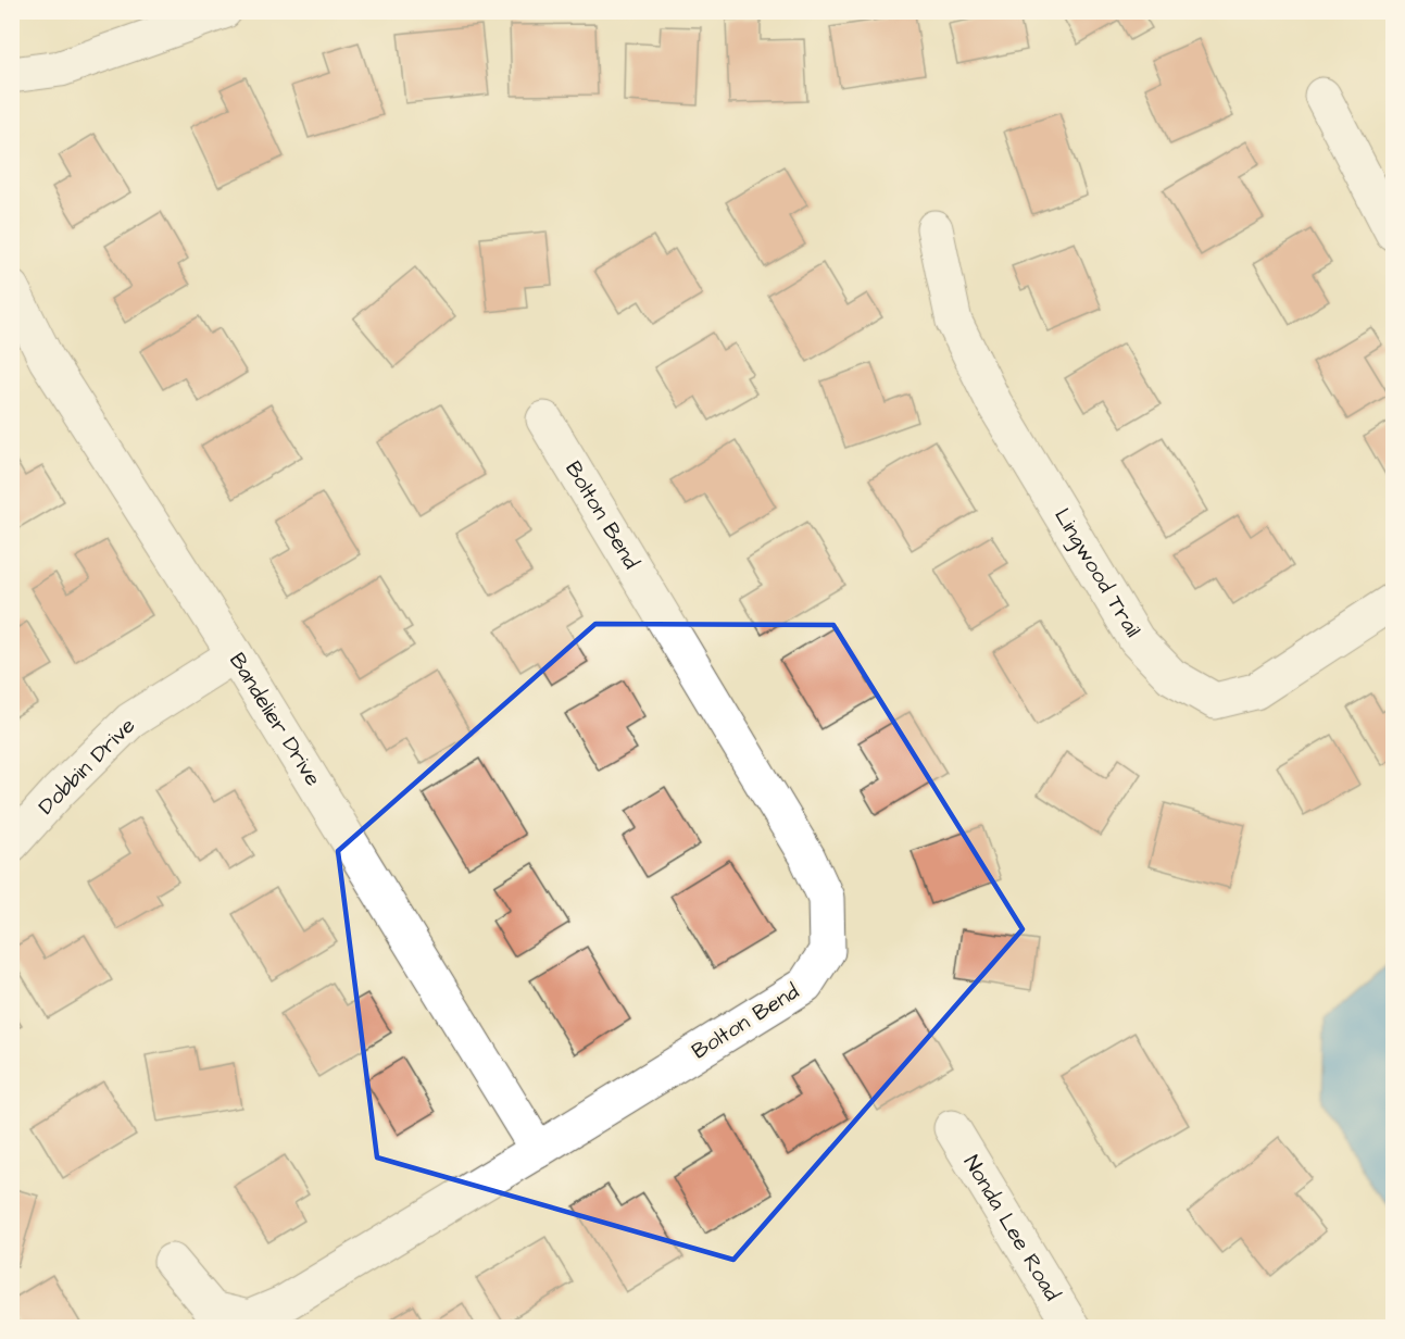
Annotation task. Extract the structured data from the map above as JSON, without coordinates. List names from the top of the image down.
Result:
{
  "streets": {
    "street": [
      "Bolton Bend",
      "Lingwood Trail",
      "Bandelier Drive",
      "Dobbin Drive",
      "Nonda Lee Road"
    ]
  },
  "crossings": [
    ["Bolton Bend", "Bandelier Drive"],
    ["Bandelier Drive", "Dobbin Drive"]
  ]
}
